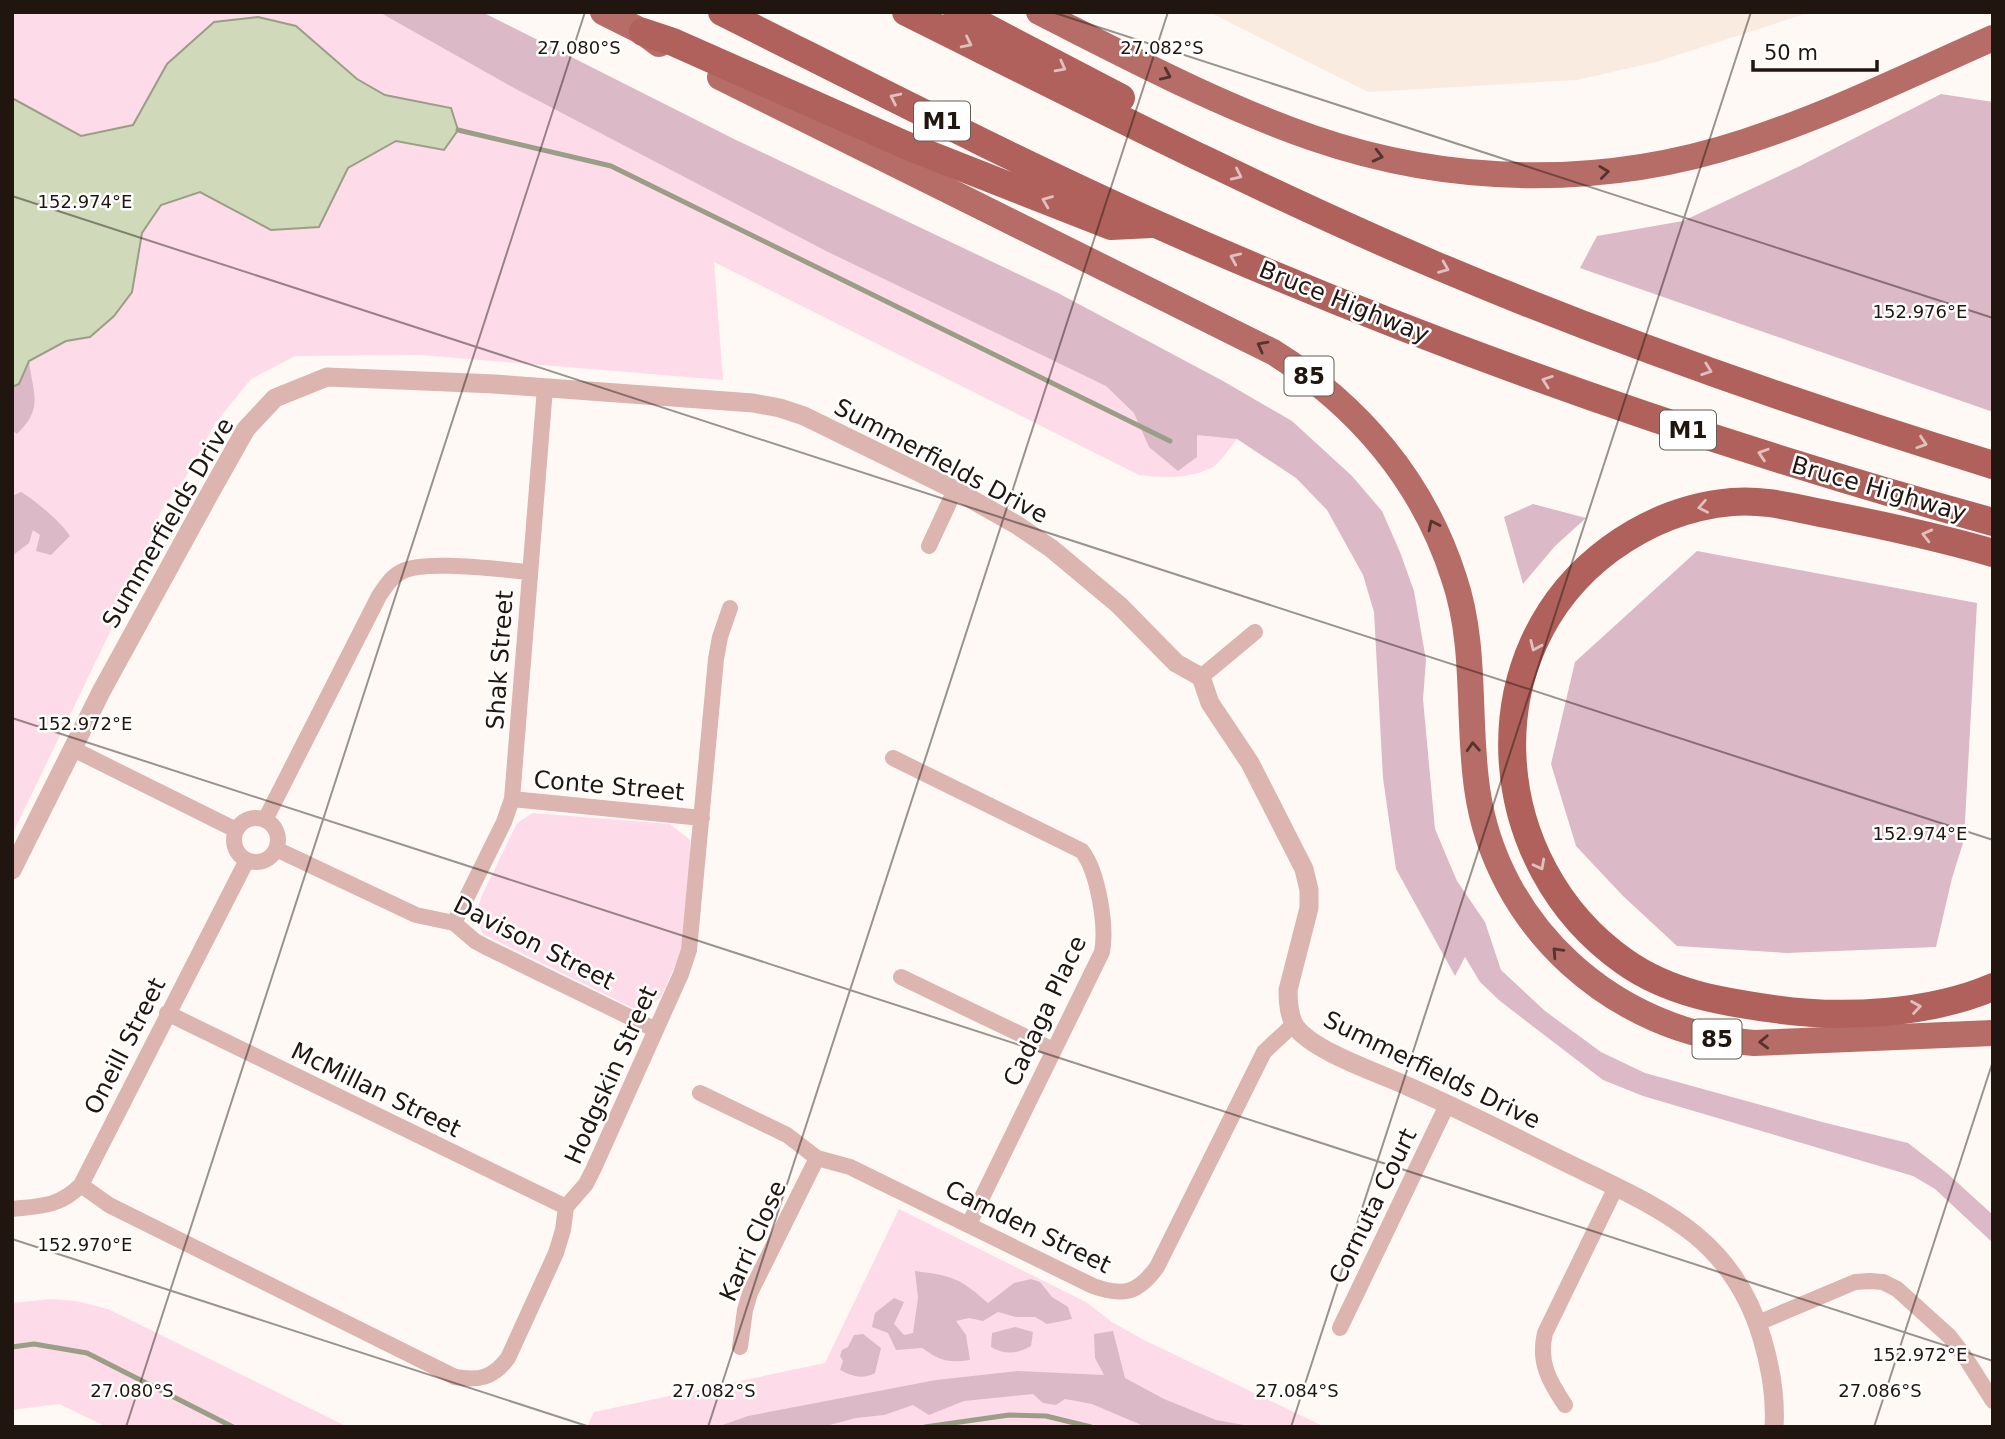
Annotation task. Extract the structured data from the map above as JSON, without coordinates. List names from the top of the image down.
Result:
{
  "streets": {
    "highway": ["M1", "Bruce Highway", "85"],
    "street": [
      "Summerfields Drive",
      "Shak Street",
      "Conte Street",
      "Davison Street",
      "Cadaga Place",
      "Oneill Street",
      "Hodgskin Street",
      "McMillan Street",
      "Cornuta Court",
      "Camden Street",
      "Karri Close"
    ]
  },
  "crossings": [
    ["Summerfields Drive", "Shak Street"],
    ["Summerfields Drive", "Cornuta Court"],
    ["Summerfields Drive", "Camden Street"],
    ["Shak Street", "Conte Street"],
    ["Shak Street", "Davison Street"],
    ["Conte Street", "Hodgskin Street"],
    ["Davison Street", "Oneill Street"],
    ["Davison Street", "Hodgskin Street"],
    ["Cadaga Place", "Camden Street"],
    ["Oneill Street", "Hodgskin Street"],
    ["Oneill Street", "McMillan Street"],
    ["Hodgskin Street", "McMillan Street"],
    ["Camden Street", "Karri Close"]
  ],
  "scale_bar": "50 m",
  "coordinates": [
    "27.080°S",
    "27.082°S",
    "152.974°E",
    "152.976°E",
    "152.972°E",
    "152.970°E",
    "27.084°S",
    "27.086°S"
  ]
}
